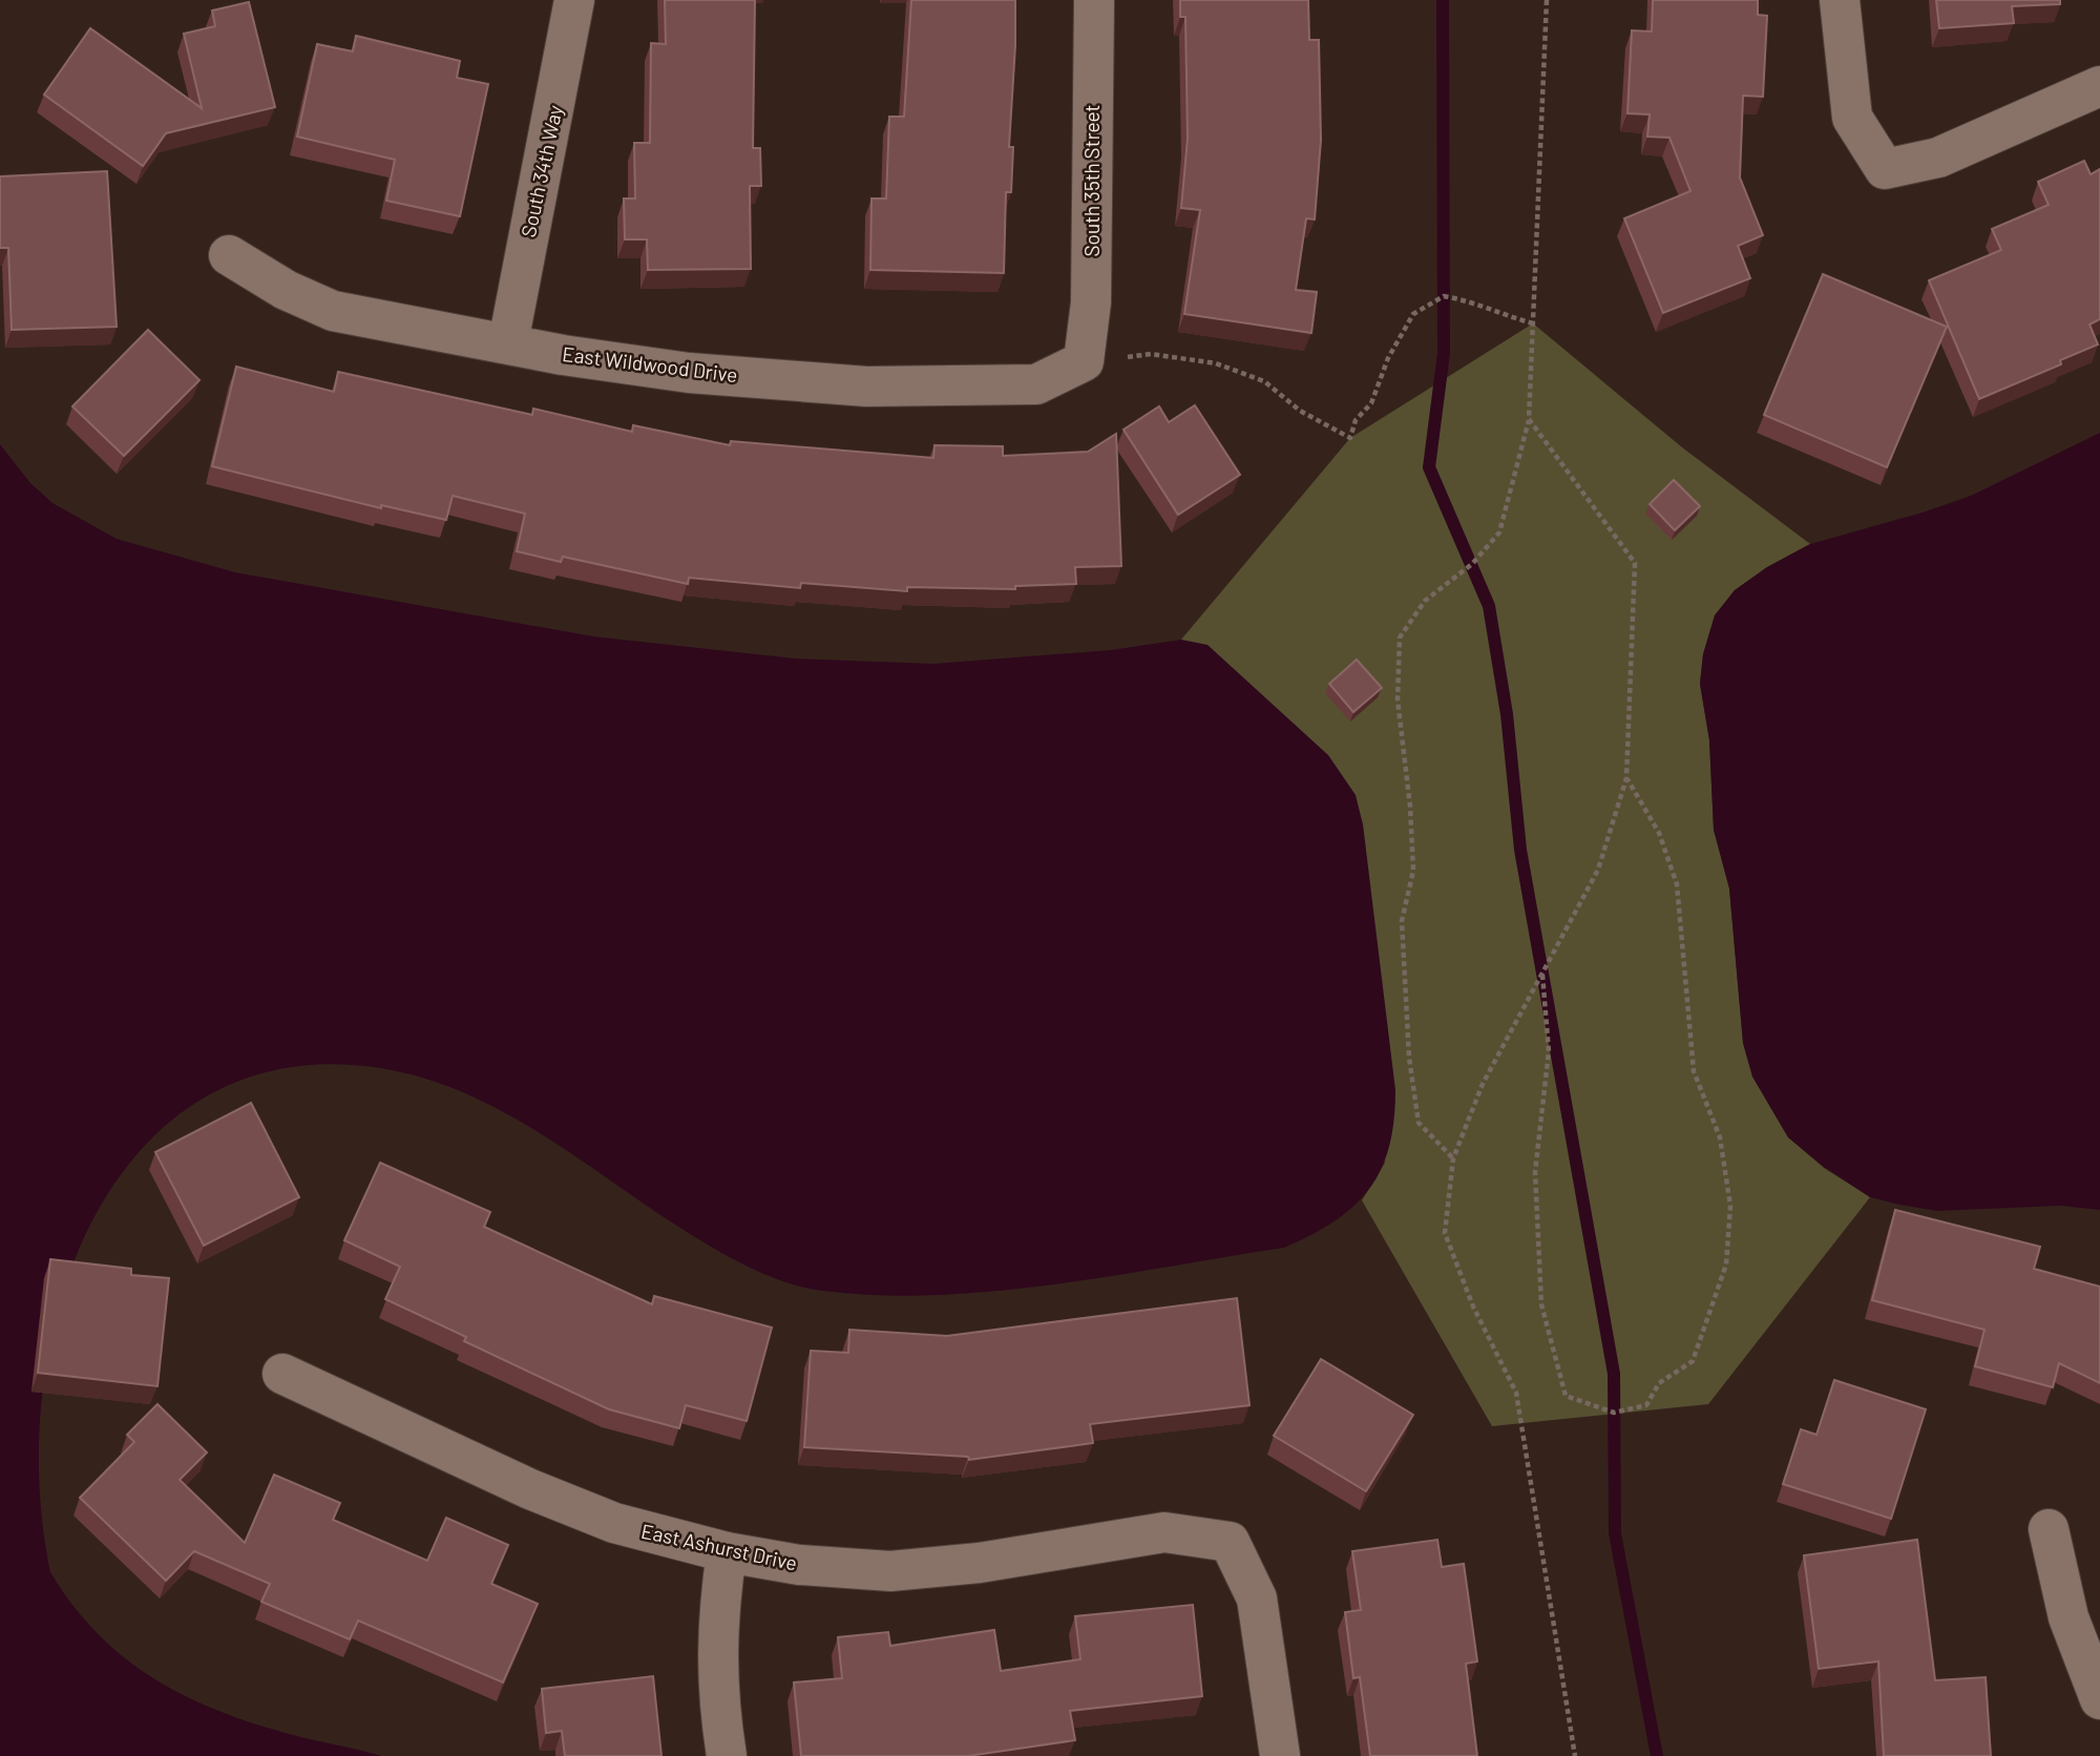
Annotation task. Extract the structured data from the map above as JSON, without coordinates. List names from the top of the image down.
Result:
{
  "streets": {
    "street": [
      "South 34th Way",
      "South 35th Street",
      "East Wildwood Drive",
      "East Ashurst Drive"
    ]
  },
  "crossings": [
    ["South 34th Way", "East Wildwood Drive"],
    ["South 35th Street", "East Wildwood Drive"]
  ]
}
